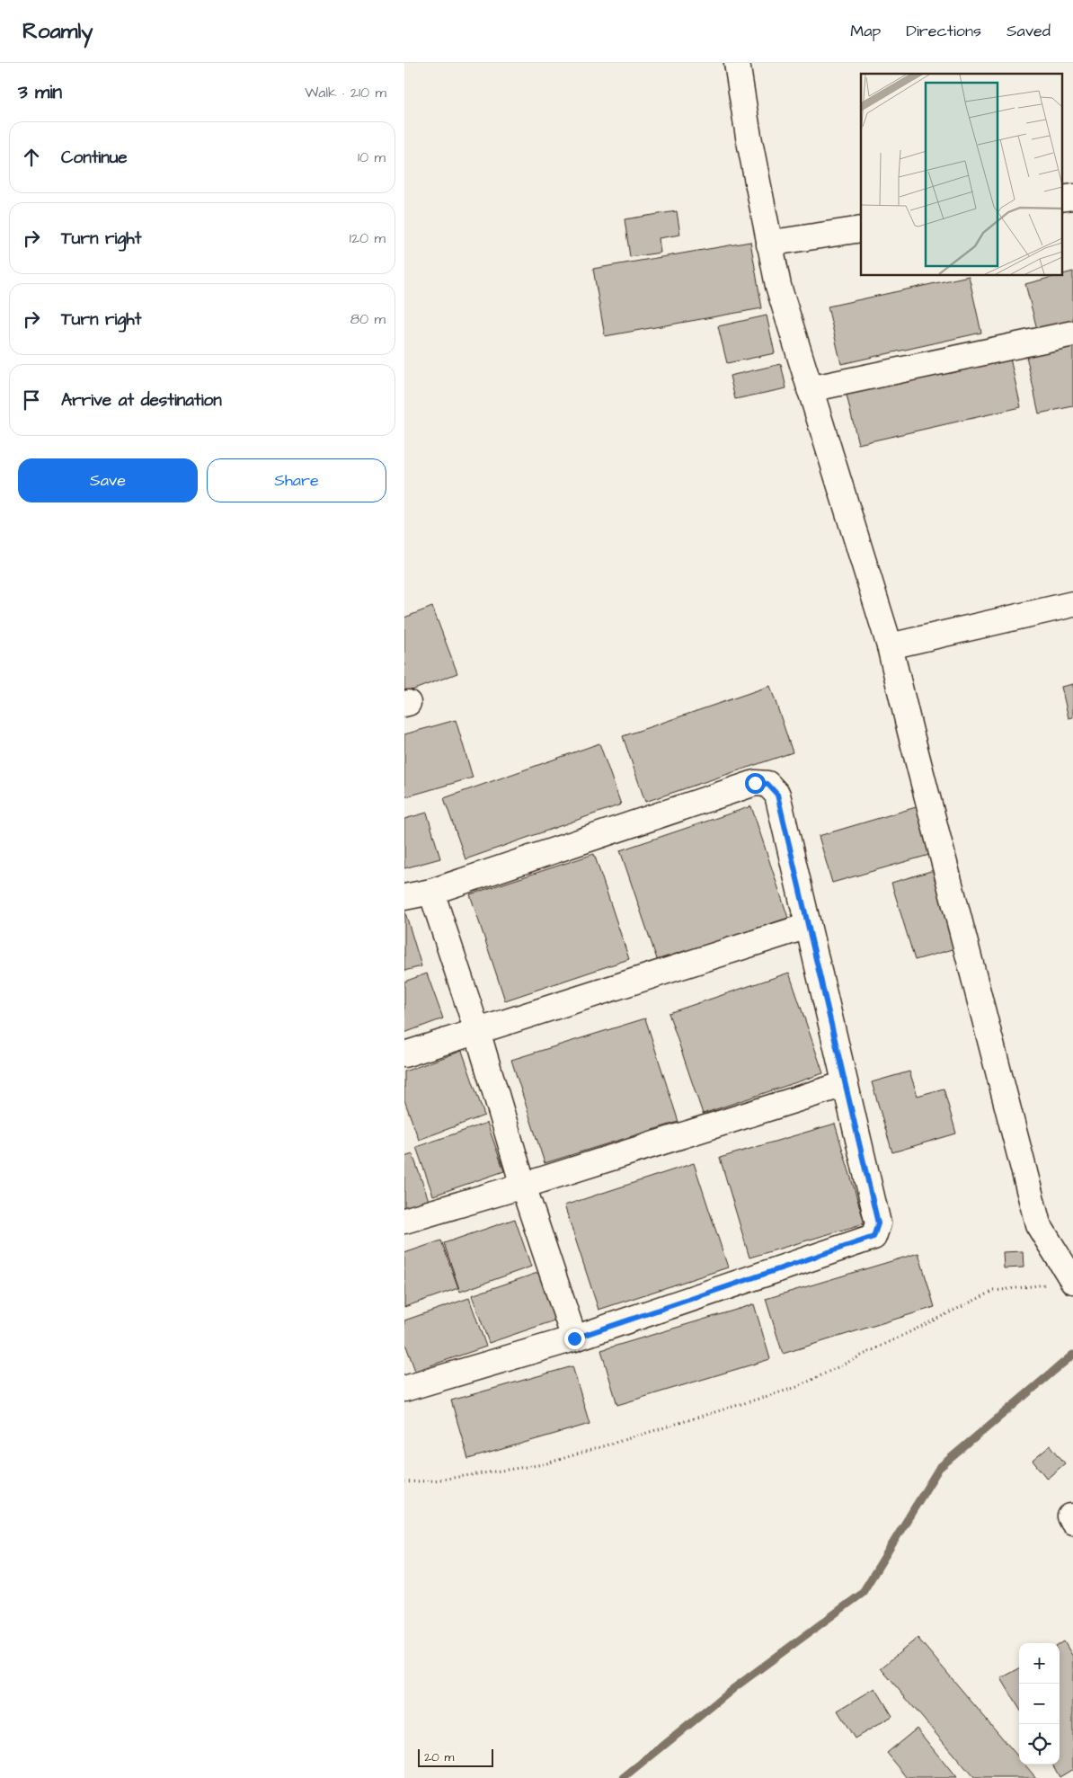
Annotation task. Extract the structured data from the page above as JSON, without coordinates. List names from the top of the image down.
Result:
{
  "scale_bar": "20 m",
  "page": {
    "header": "Roamly",
    "nav": ["Map", "Directions", "Saved"],
    "heading": ["3 min", "Walk · 210 m"],
    "list": [
      ["Continue", "10 m"],
      ["Turn right", "120 m"],
      ["Turn right", "80 m"],
      "Arrive at destination"
    ],
    "buttons": ["Save", "Share"],
    "map_buttons": ["+", "−"],
    "scale": "20 m"
  }
}
